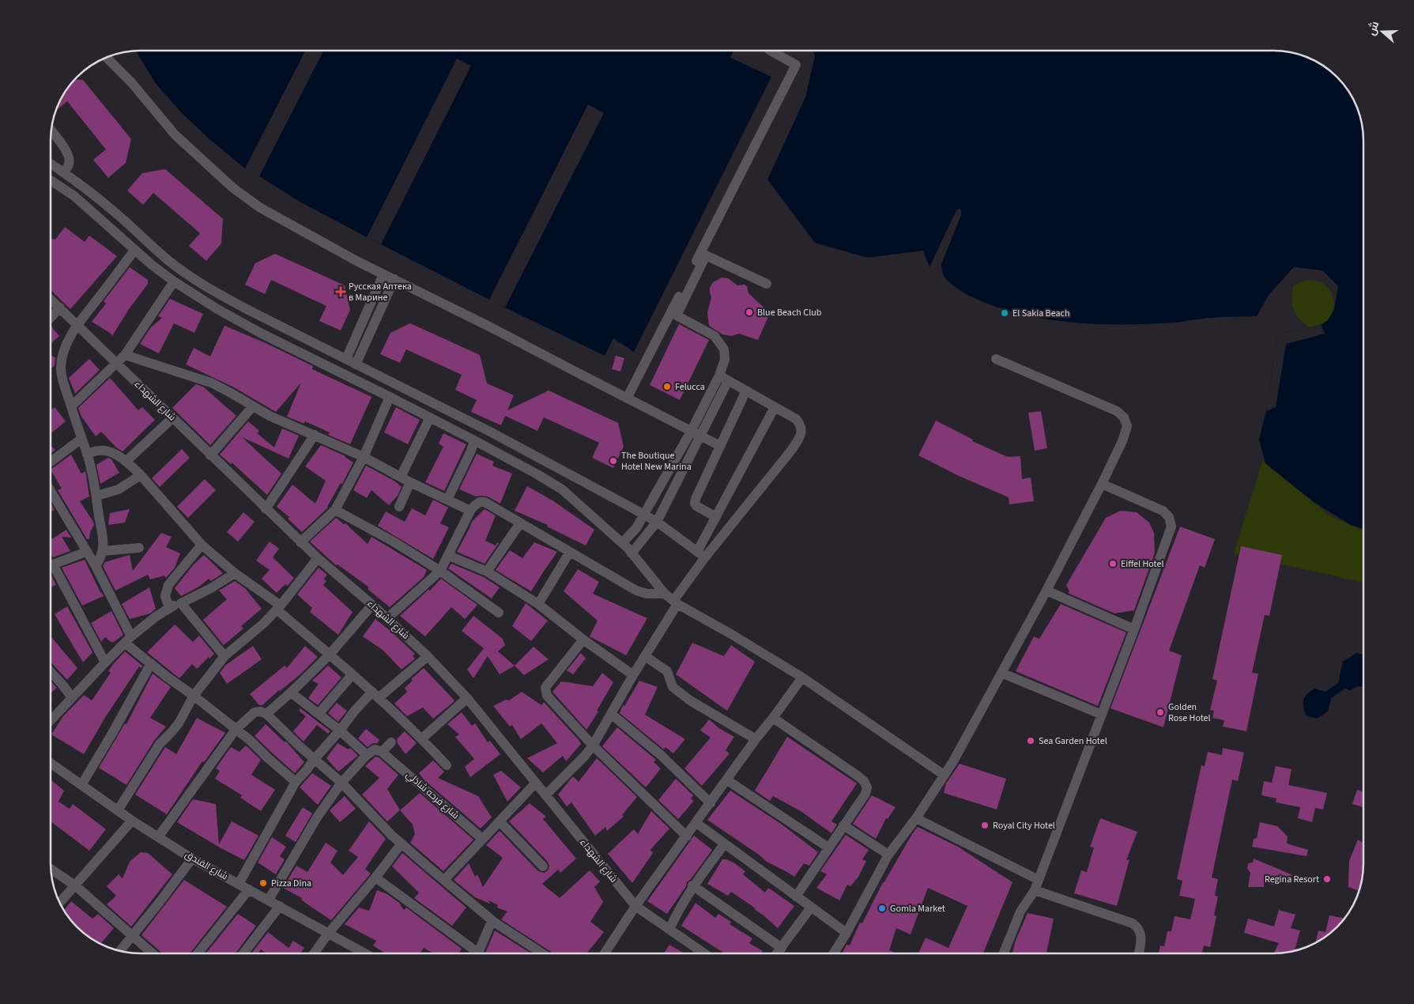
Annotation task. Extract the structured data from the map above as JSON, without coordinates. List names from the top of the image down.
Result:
{
  "streets": {
    "street": ["شارع الشهداء", "شارع فرحه شاذلي", "شارع الفندق"]
  },
  "places": {
    "health": ["Русская Аптека в Марине"],
    "other": [
      "Blue Beach Club",
      "El Sakia Beach",
      "Felucca",
      "The Boutique Hotel New Marina",
      "Eiffel Hotel",
      "Golden Rose Hotel",
      "Sea Garden Hotel",
      "Royal City Hotel",
      "Regina Resort",
      "Pizza Dina",
      "Gomla Market"
    ]
  },
  "north": "left"
}
